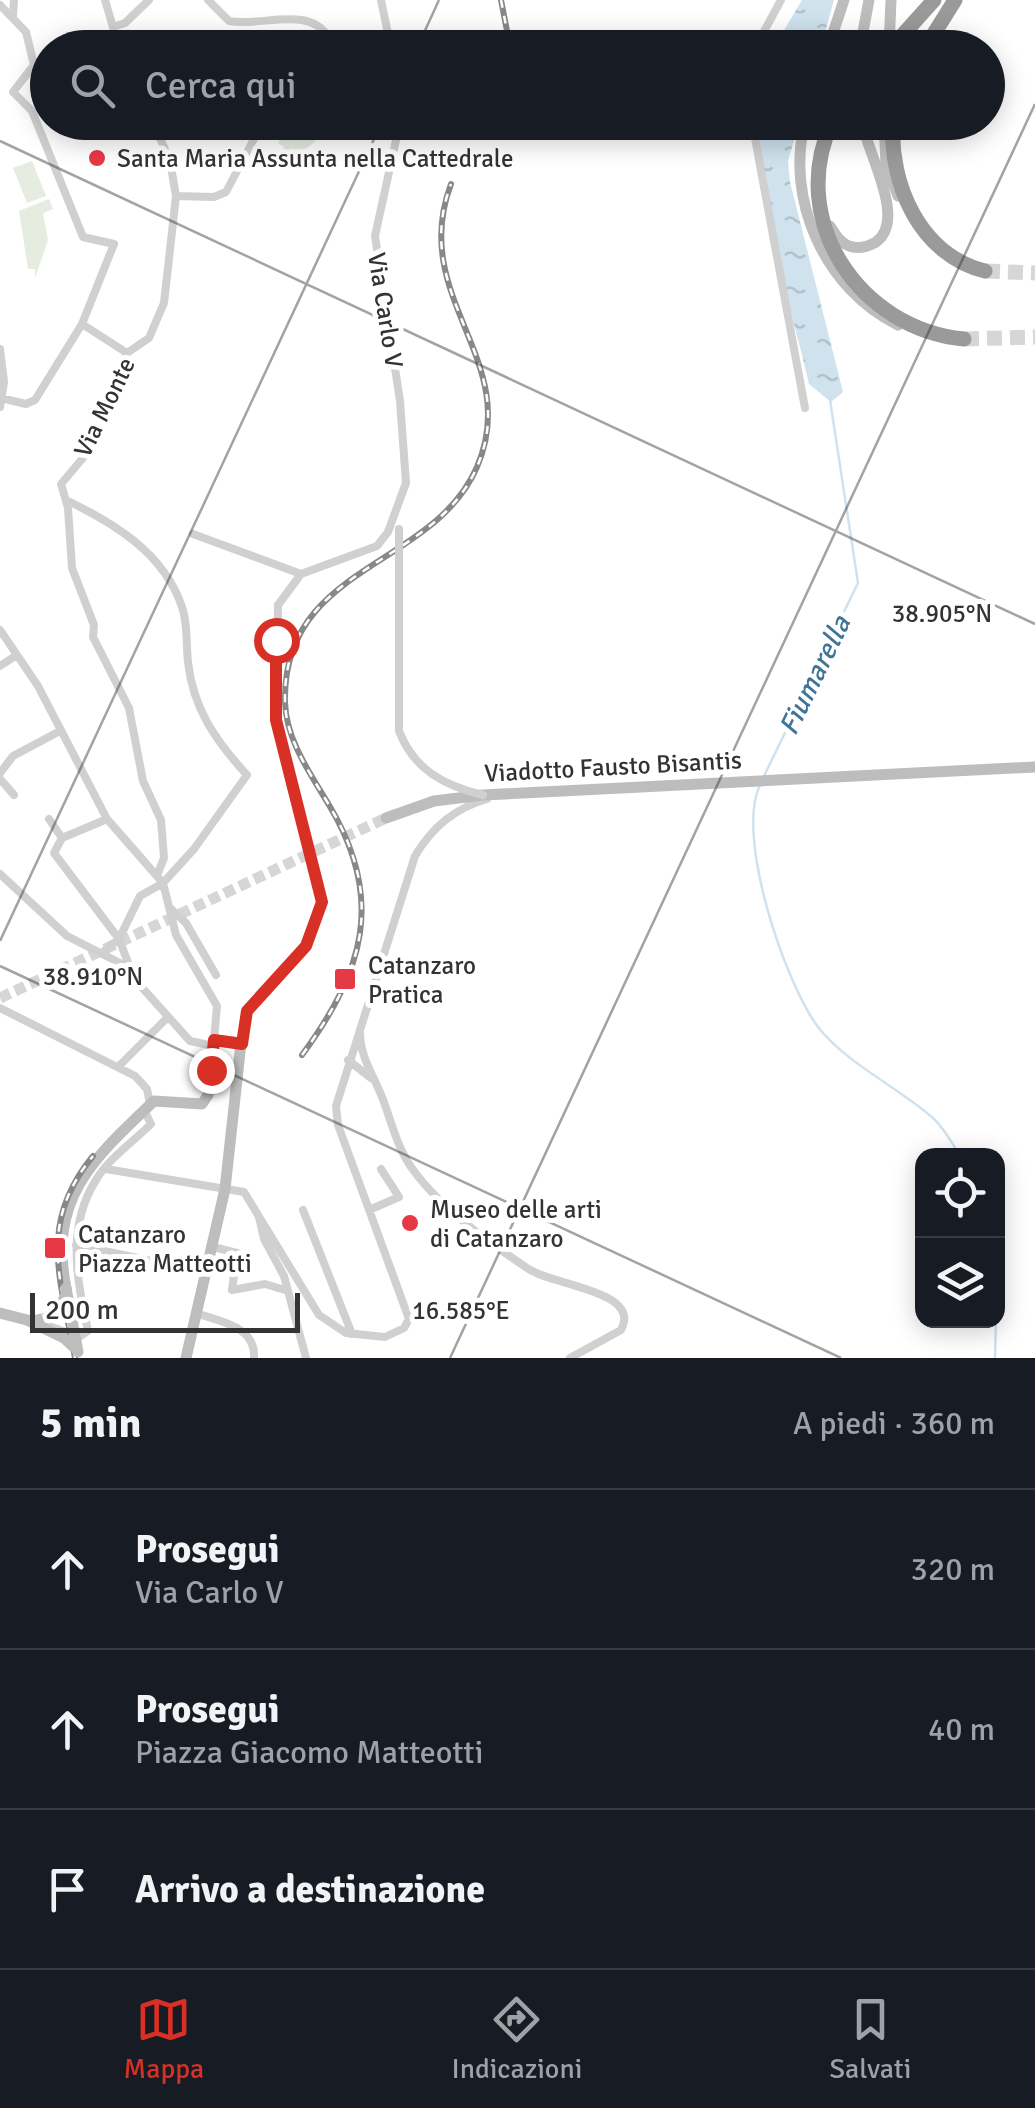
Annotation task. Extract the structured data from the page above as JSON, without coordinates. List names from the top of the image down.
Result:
{
  "streets": {
    "main road": ["Viadotto Fausto Bisantis"],
    "street": ["Via Carlo V", "Via Monte"]
  },
  "crossings": [
    ["Via Carlo V", "Viadotto Fausto Bisantis"]
  ],
  "water": ["Fiumarella"],
  "places": {
    "other": ["Santa Maria Assunta nella Cattedrale", "Museo delle arti di Catanzaro"],
    "transit": ["Catanzaro Pratica", "Catanzaro Piazza Matteotti"]
  },
  "scale_bar": "200 m",
  "page": {
    "search": "Cerca qui",
    "scale": "200 m",
    "heading": ["5 min", "A piedi · 360 m"],
    "list": [
      ["Prosegui", "Via Carlo V", "320 m"],
      ["Prosegui", "Piazza Giacomo Matteotti", "40 m"],
      "Arrivo a destinazione"
    ],
    "nav": ["Mappa", "Indicazioni", "Salvati"]
  },
  "coordinates": ["38.905°N", "38.910°N", "16.585°E"]
}
